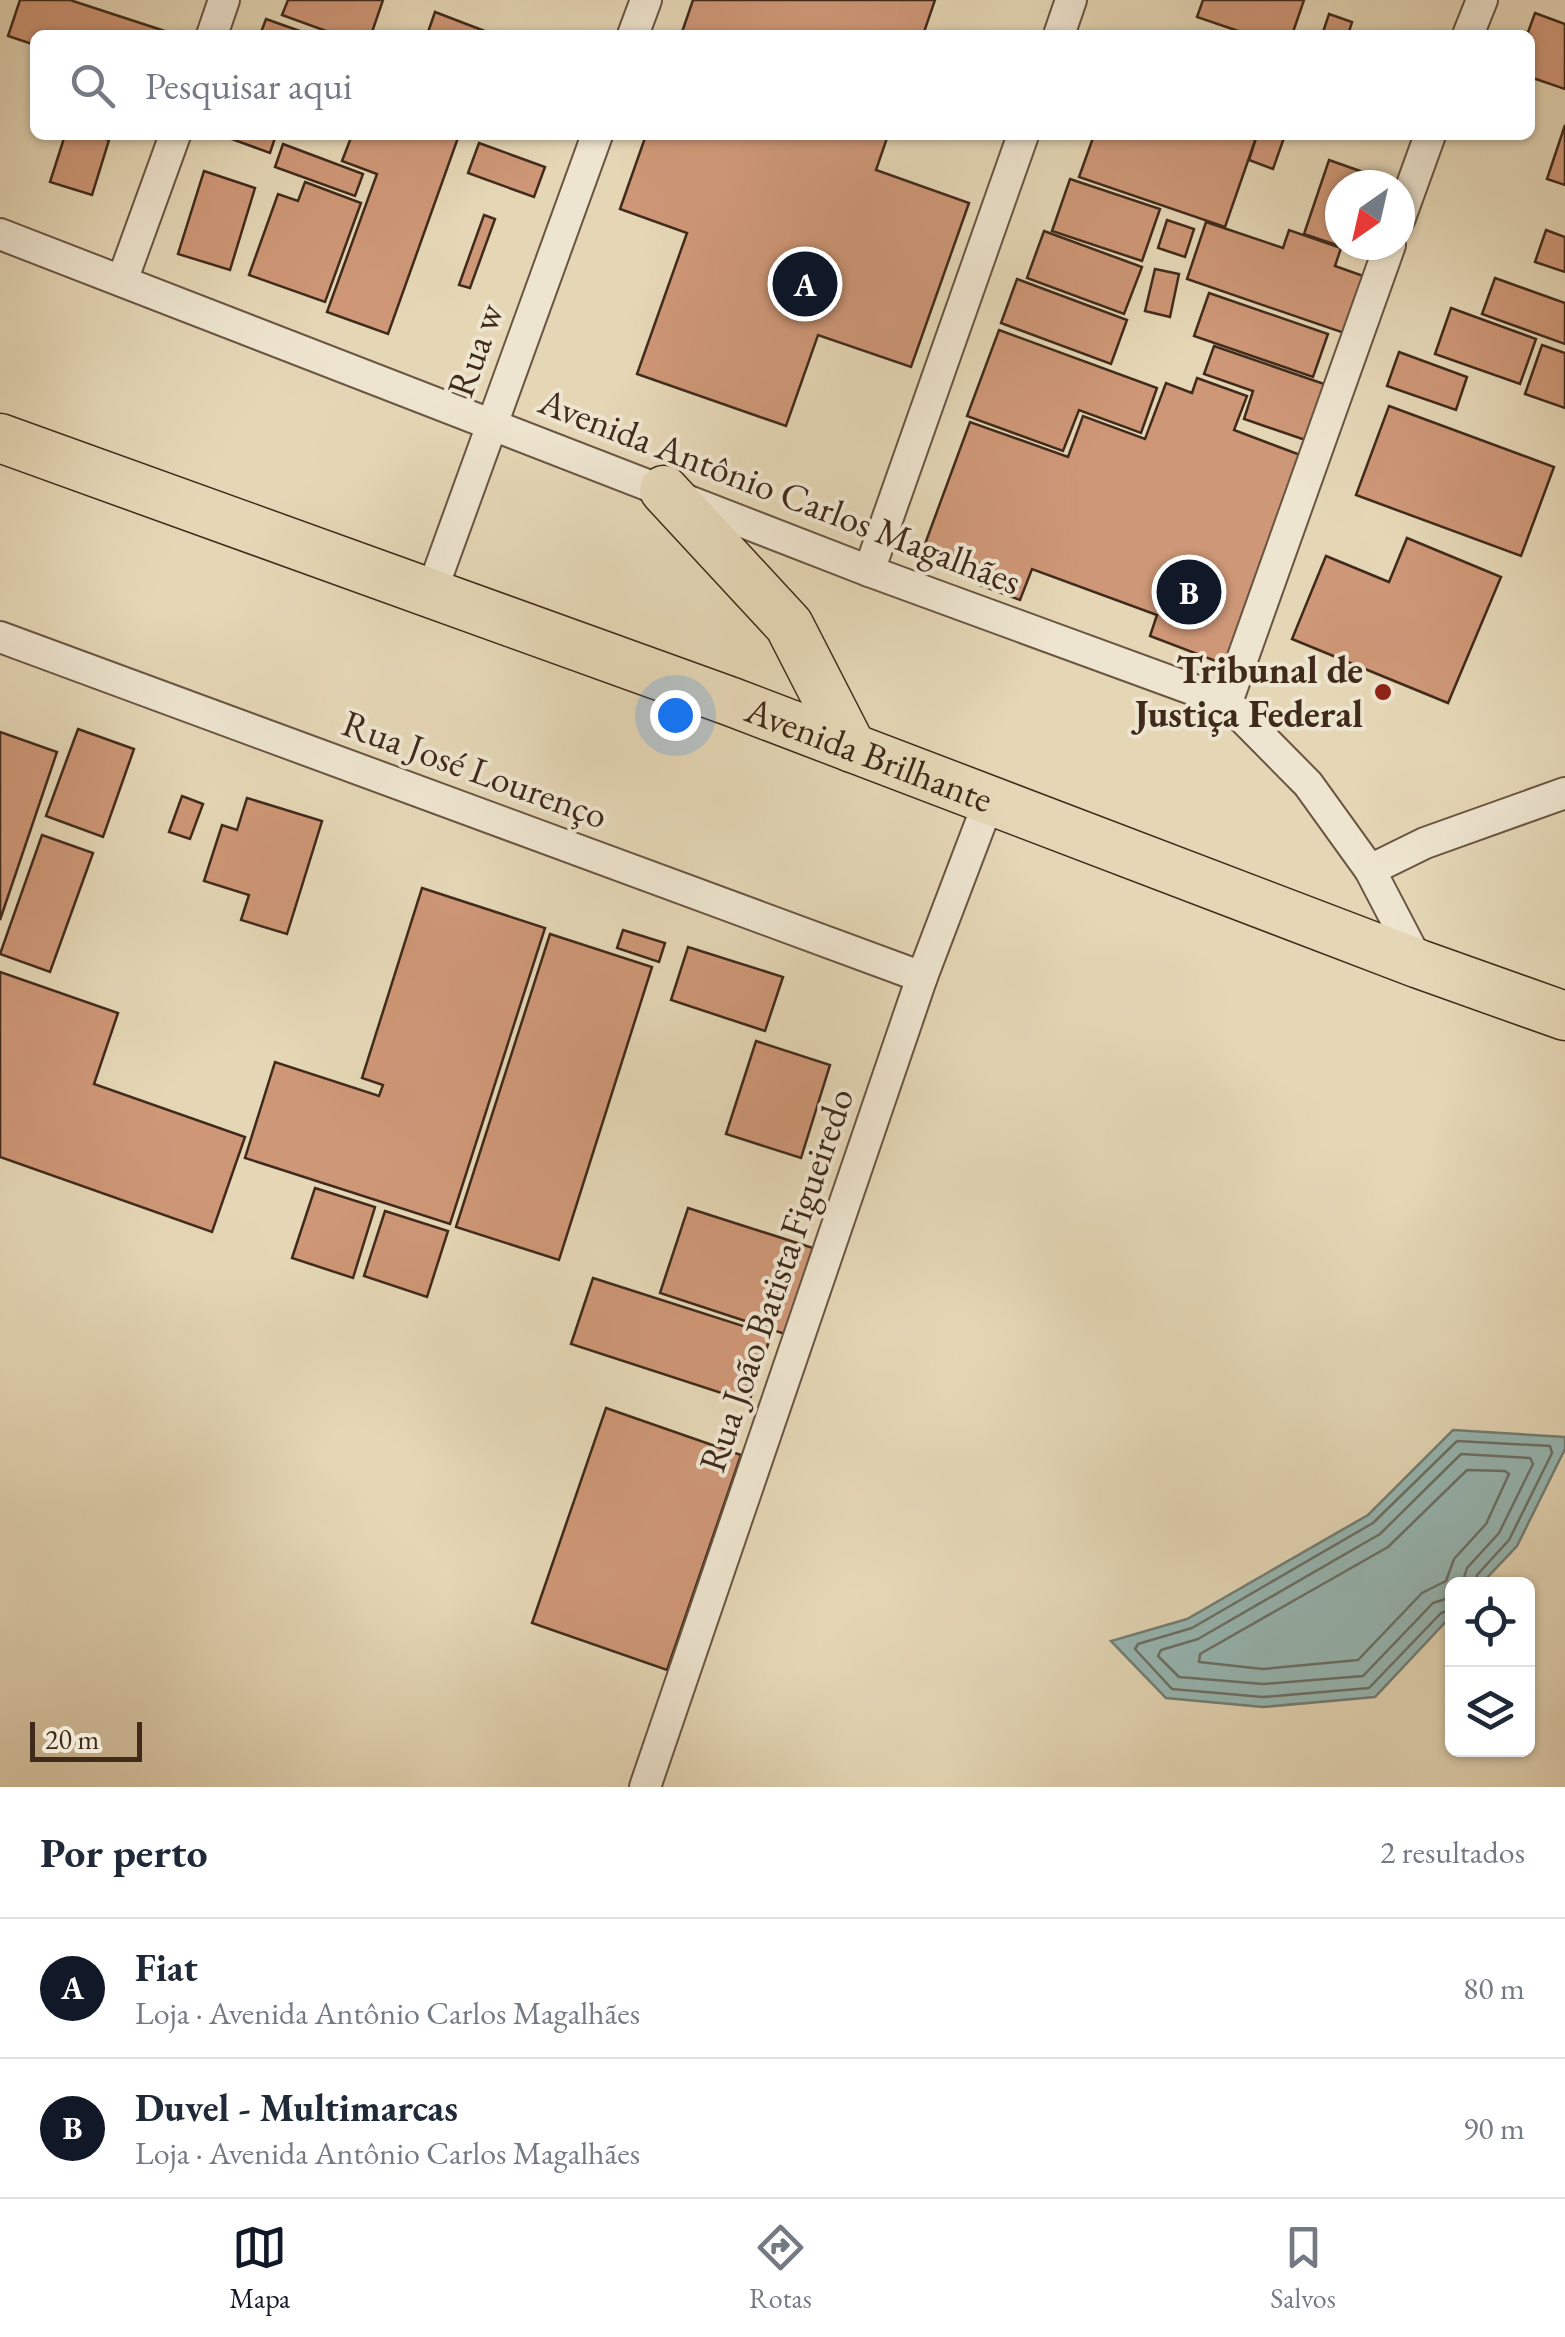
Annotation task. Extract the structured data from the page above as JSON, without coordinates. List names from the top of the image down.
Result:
{
  "streets": {
    "main road": ["Avenida Brilhante"],
    "street": [
      "Rua w",
      "Avenida Antônio Carlos Magalhães",
      "Rua José Lourenço",
      "Rua João Batista Figueiredo"
    ]
  },
  "crossings": [
    ["Rua w", "Avenida Antônio Carlos Magalhães"],
    ["Rua w", "Avenida Brilhante"],
    ["Avenida Antônio Carlos Magalhães", "Avenida Brilhante"],
    ["Avenida Brilhante", "Rua João Batista Figueiredo"],
    ["Rua José Lourenço", "Rua João Batista Figueiredo"]
  ],
  "places": ["Tribunal de Justiça Federal"],
  "scale_bar": "20 m",
  "north": "bottom left",
  "page": {
    "search": "Pesquisar aqui",
    "pins": ["A", "B"],
    "scale": "20 m",
    "heading": ["Por perto", "2 resultados"],
    "list": [
      {
        "mark": "A",
        "name": "Fiat",
        "note": "Loja · Avenida Antônio Carlos Magalhães",
        "value": "80 m"
      },
      {
        "mark": "B",
        "name": "Duvel - Multimarcas",
        "note": "Loja · Avenida Antônio Carlos Magalhães",
        "value": "90 m"
      }
    ],
    "nav": ["Mapa", "Rotas", "Salvos"]
  }
}
